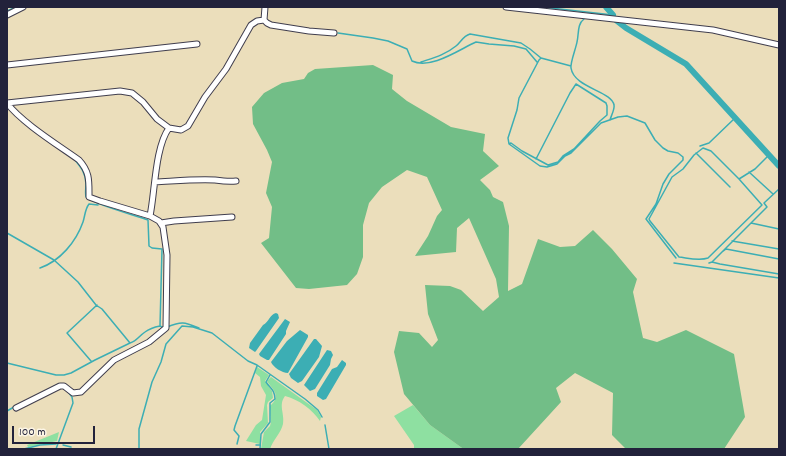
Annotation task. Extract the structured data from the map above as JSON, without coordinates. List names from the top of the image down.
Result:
{
  "scale_bar": "100 m"
}
